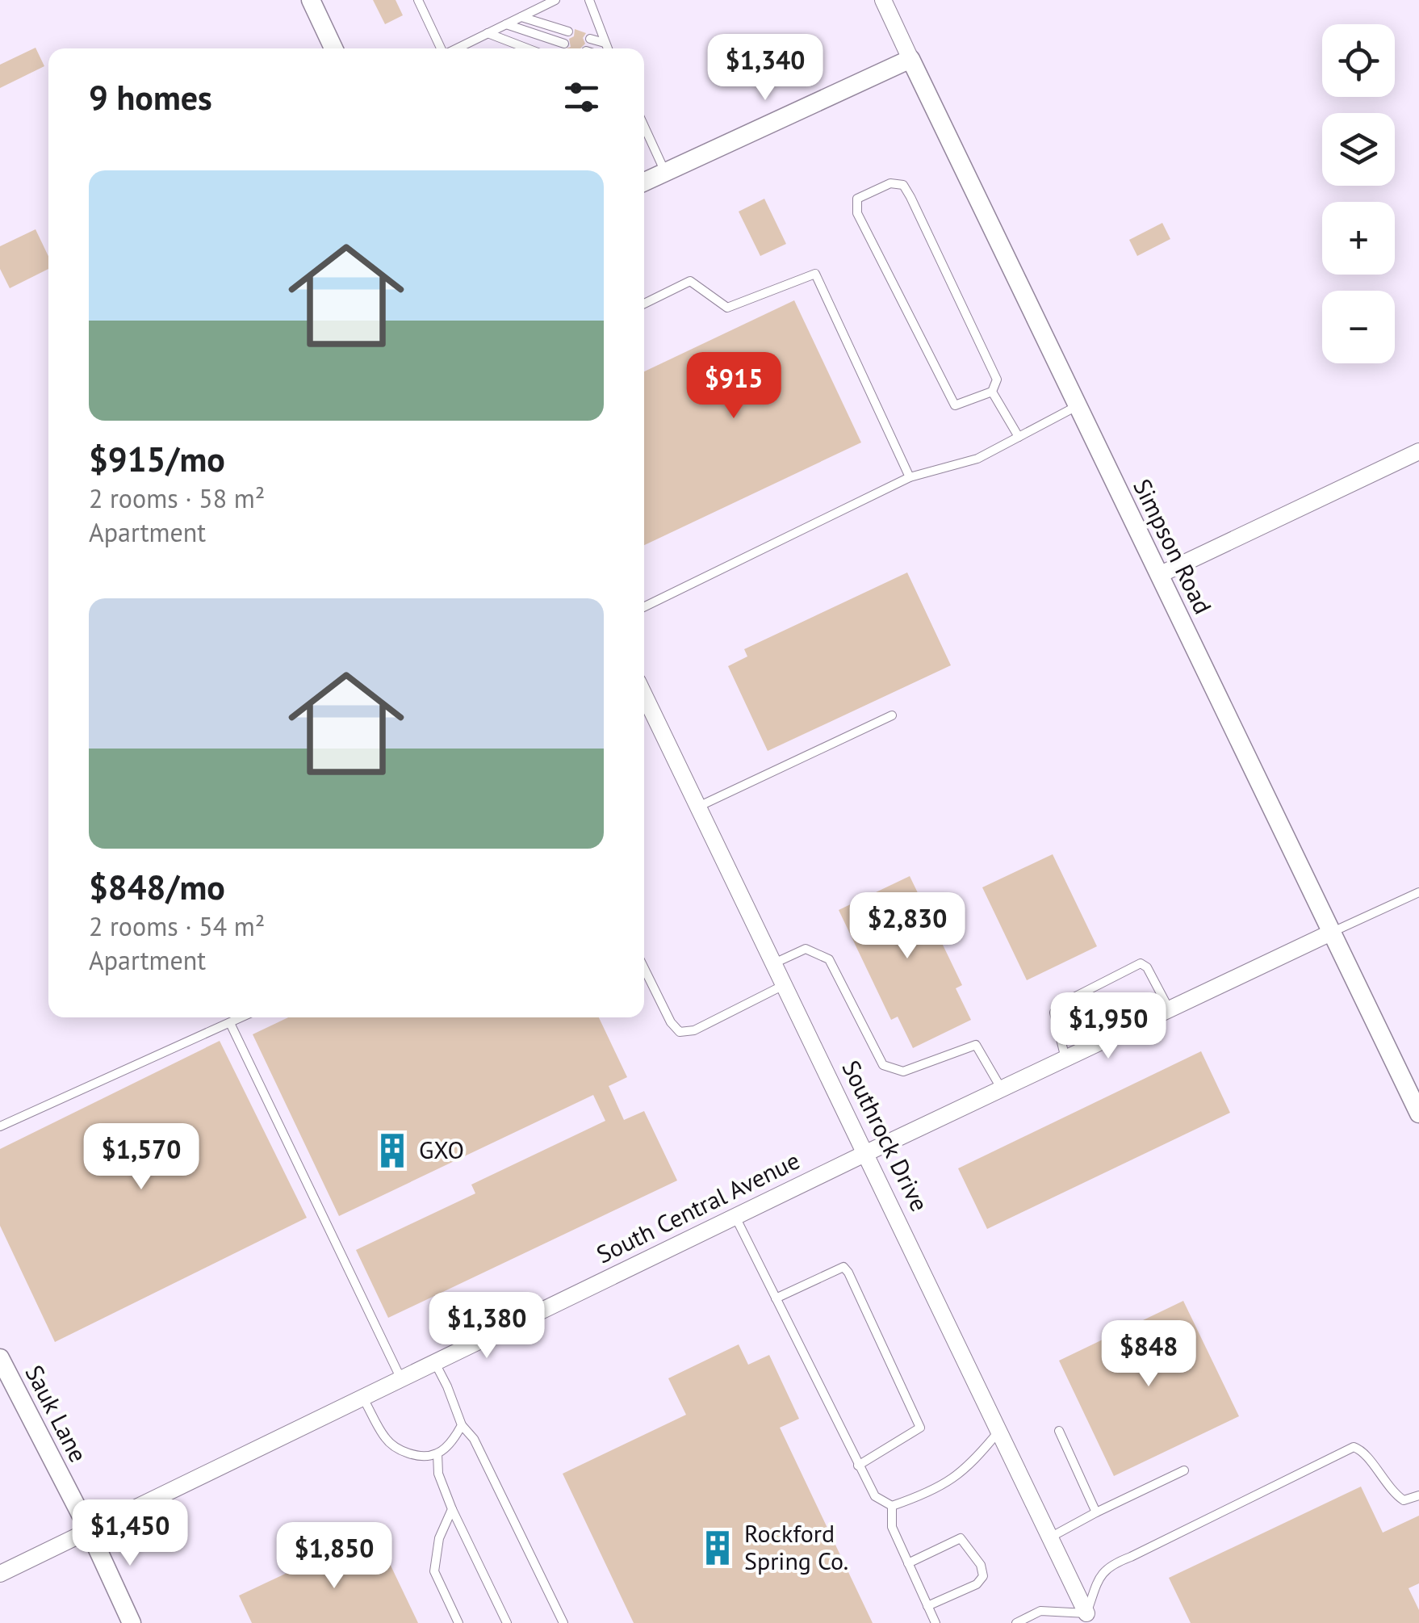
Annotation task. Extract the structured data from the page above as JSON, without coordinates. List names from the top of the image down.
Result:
{
  "streets": {
    "street": [
      "Simpson Road",
      "Southrock Drive",
      "South Central Avenue",
      "Sauk Lane"
    ]
  },
  "crossings": [
    ["Simpson Road", "South Central Avenue"],
    ["Southrock Drive", "South Central Avenue"],
    ["South Central Avenue", "Sauk Lane"]
  ],
  "places": {
    "building": ["GXO", "Rockford Spring Co."]
  },
  "page": {
    "map_buttons": ["+", "−"],
    "price": [
      "$1,340",
      "$915",
      "$2,830",
      "$1,950",
      "$1,570",
      "$1,380",
      "$848",
      "$1,450",
      "$1,850"
    ],
    "heading": "9 homes",
    "list": [
      {
        "name": "$915/mo",
        "note": "2 rooms · 58 m² · Apartment"
      },
      {
        "name": "$848/mo",
        "note": "2 rooms · 54 m² · Apartment"
      }
    ]
  }
}
